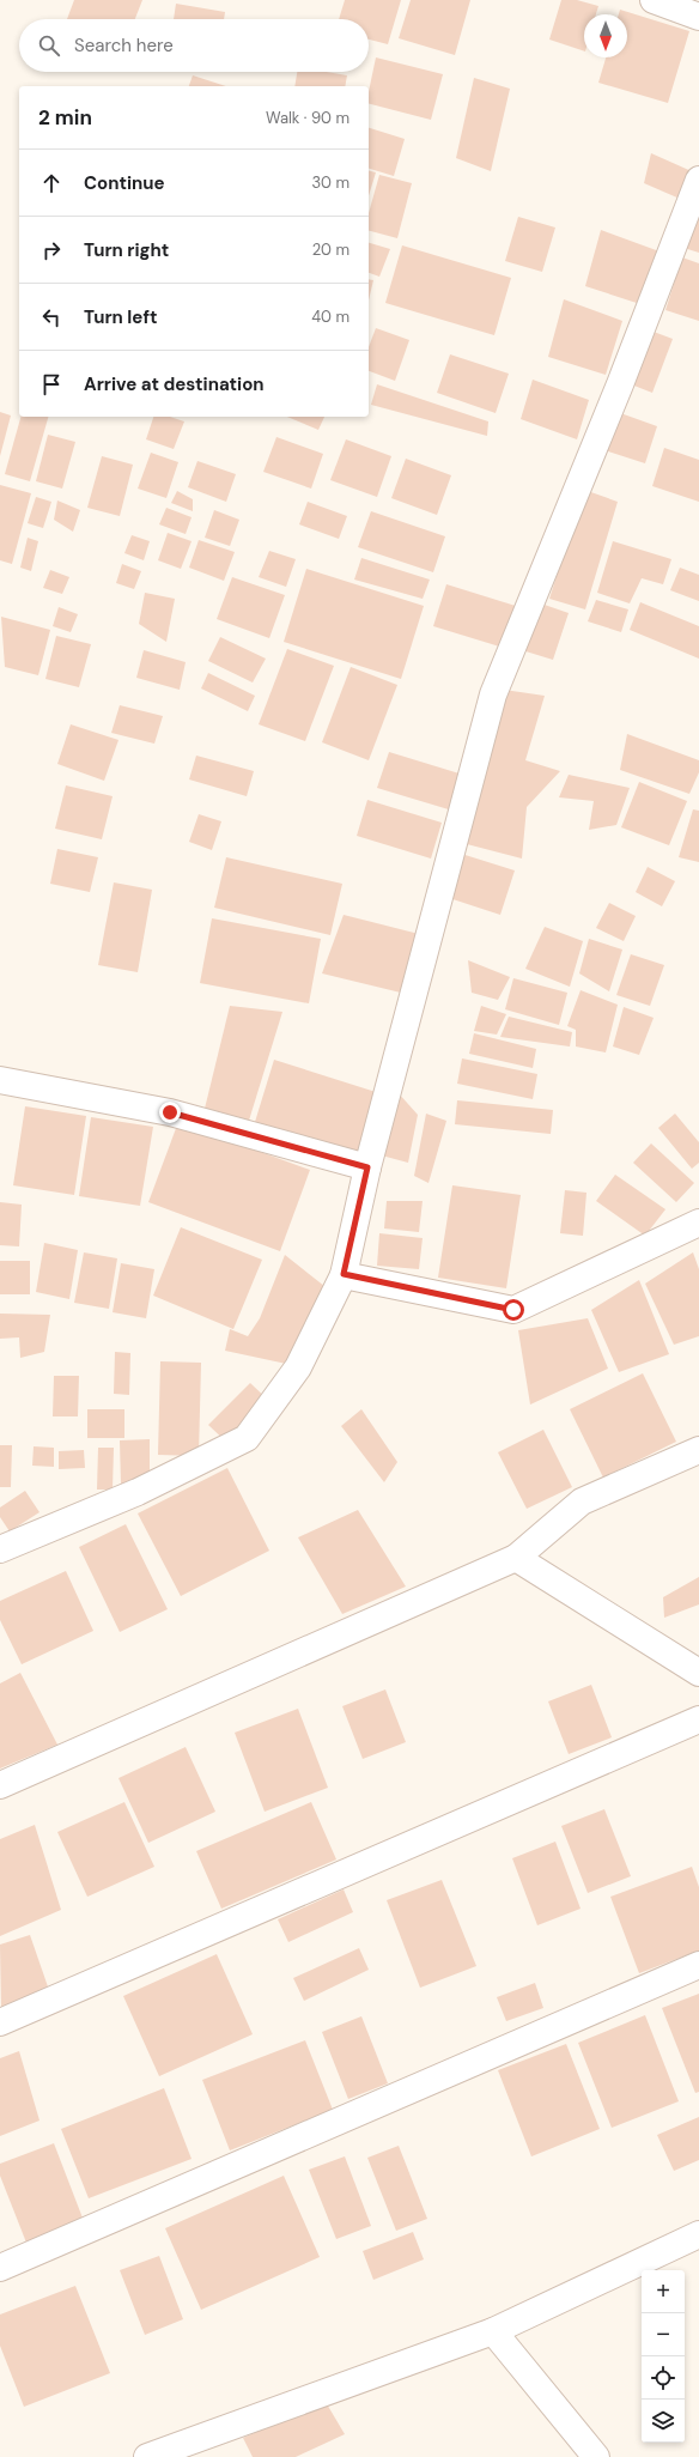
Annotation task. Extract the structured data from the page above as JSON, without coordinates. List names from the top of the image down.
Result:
{
  "north": "bottom",
  "page": {
    "search": "Search here",
    "heading": ["2 min", "Walk · 90 m"],
    "list": [
      ["Continue", "30 m"],
      ["Turn right", "20 m"],
      ["Turn left", "40 m"],
      "Arrive at destination"
    ],
    "map_buttons": ["+", "−"]
  }
}
